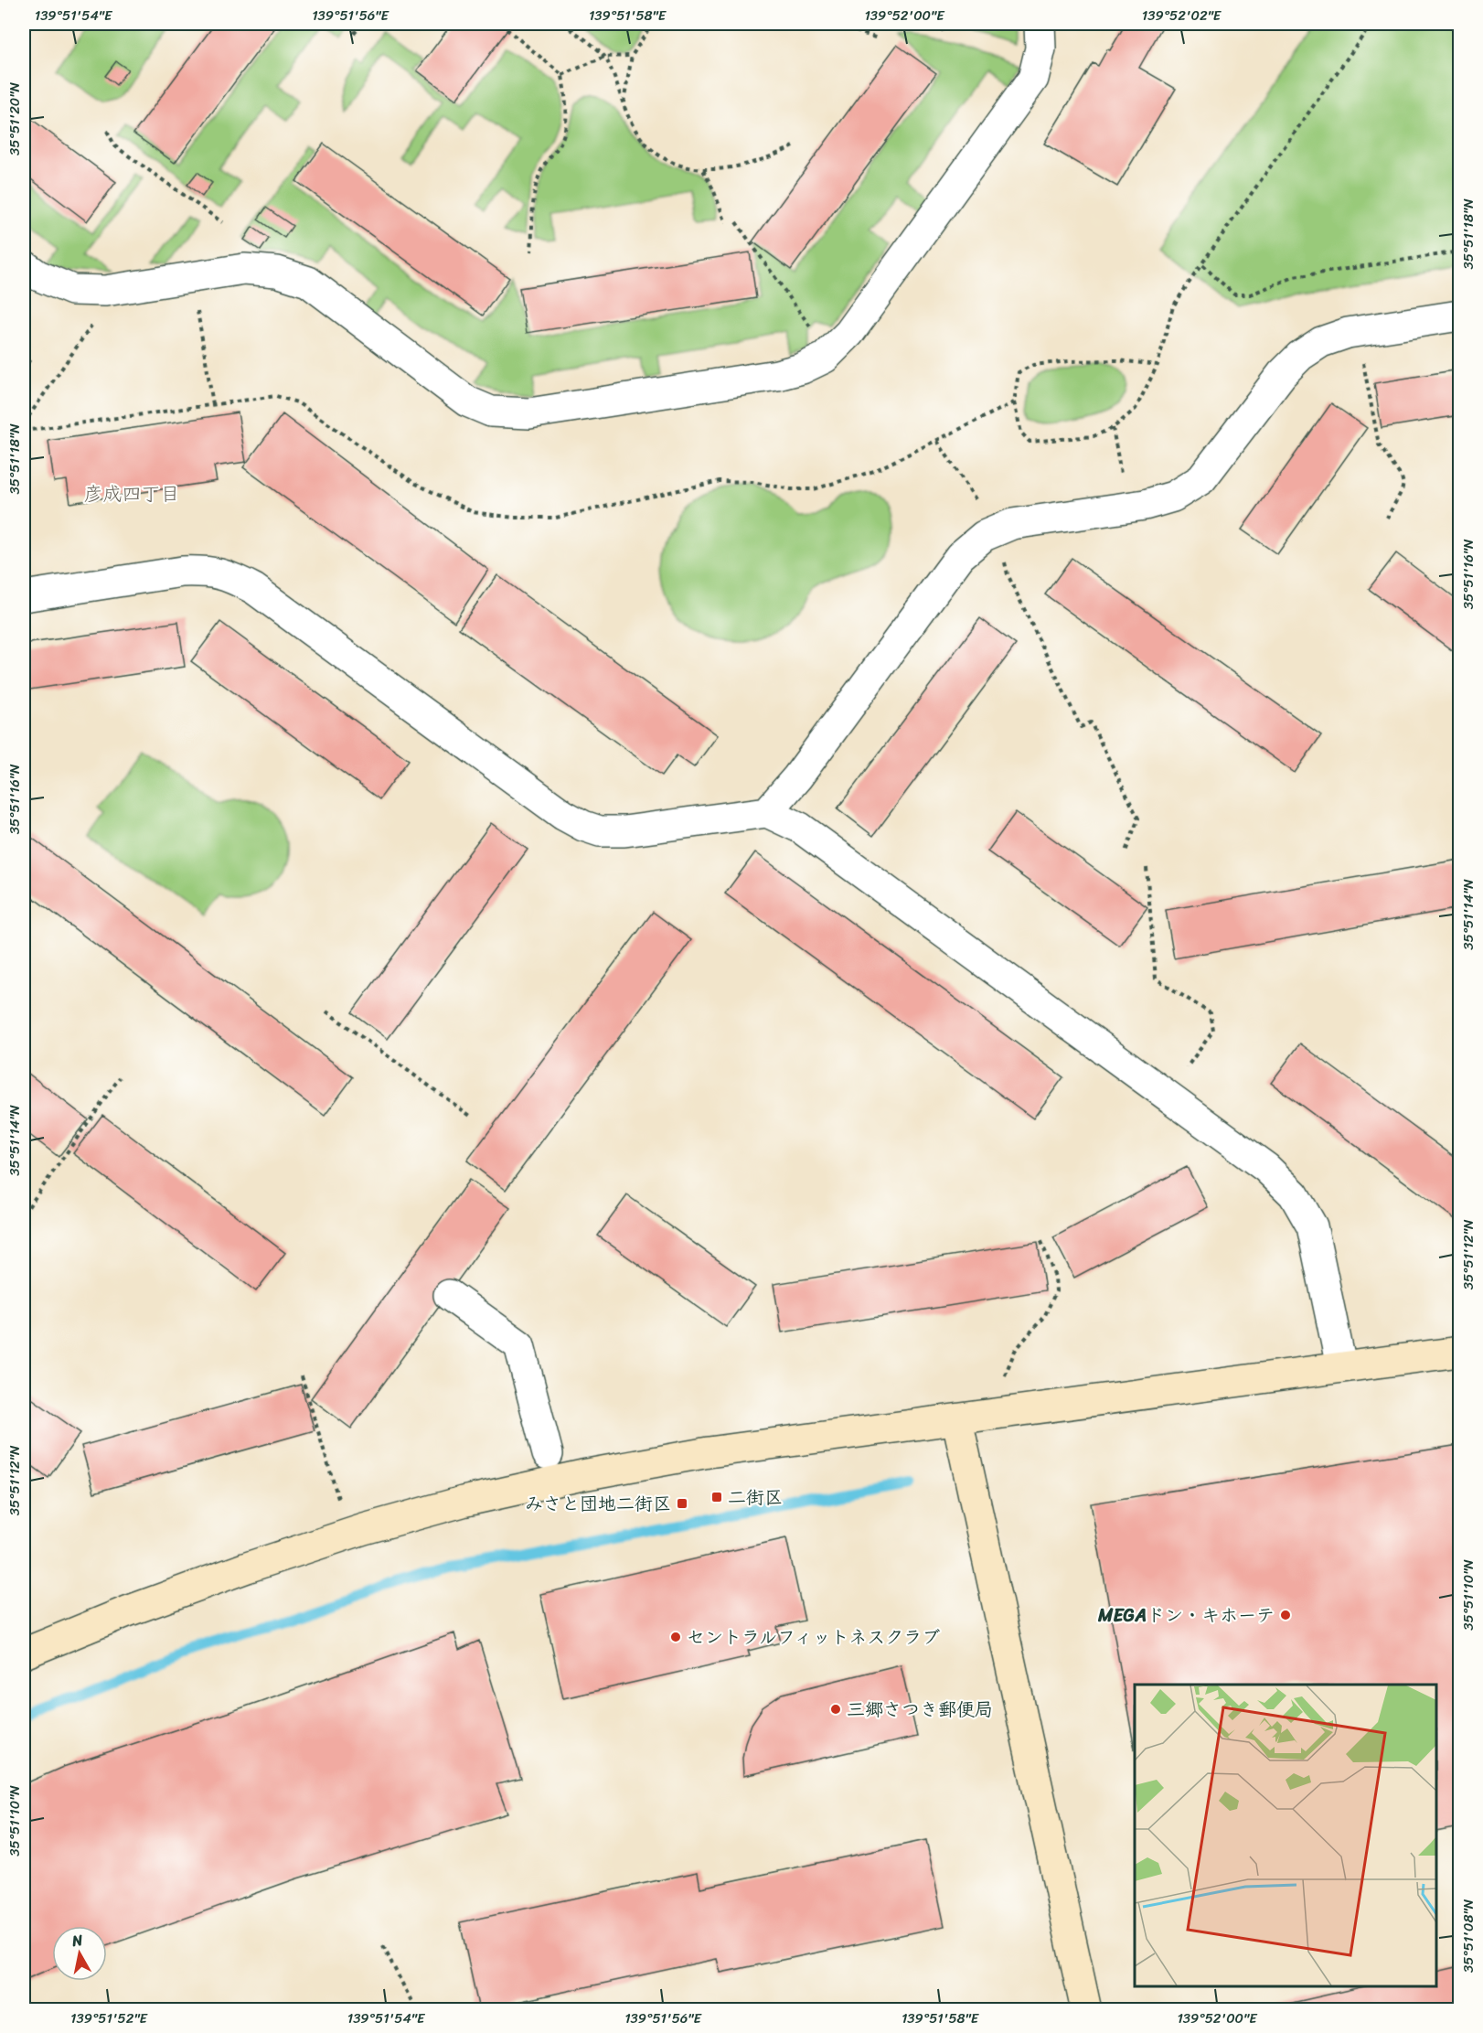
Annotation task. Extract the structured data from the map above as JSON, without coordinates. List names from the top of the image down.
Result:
{
  "districts": ["彦成四丁目"],
  "places": {
    "transit": ["二街区", "みさと団地二街区"],
    "other": ["MEGAドン・キホーテ", "セントラルフィットネスクラブ", "三郷さつき郵便局"]
  },
  "north": "top",
  "coordinates": [
    "139°51'54\"E",
    "139°51'56\"E",
    "139°51'58\"E",
    "139°52'00\"E",
    "139°52'02\"E",
    "35°51'20\"N",
    "35°51'18\"N",
    "35°51'16\"N",
    "35°51'14\"N",
    "35°51'12\"N",
    "35°51'10\"N",
    "35°51'08\"N",
    "139°51'52\"E"
  ]
}
